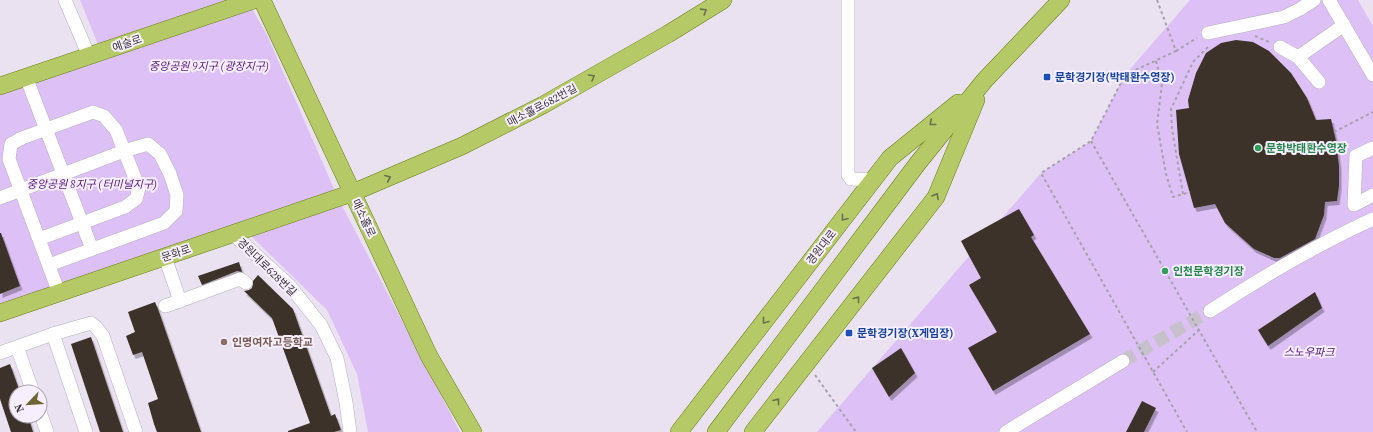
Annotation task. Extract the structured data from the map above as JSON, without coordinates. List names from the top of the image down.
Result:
{
  "streets": {
    "main road": [
      "예술로",
      "매소홀로682번길",
      "매소홀로",
      "경원대로",
      "문화로"
    ],
    "street": ["경원대로628번길"]
  },
  "crossings": [
    ["매소홀로682번길", "매소홀로"],
    ["매소홀로682번길", "문화로"],
    ["매소홀로", "문화로"],
    ["문화로", "경원대로628번길"]
  ],
  "one_way": ["매소홀로682번길"],
  "parks": ["중앙공원 9지구 (광장지구)", "중앙공원 8지구 (터미널지구)", "스노우파크"],
  "places": {
    "transit": ["문학경기장(박태환수영장)", "문학경기장(X게임장)"],
    "other": ["문학박태환수영장", "인천문학경기장", "인명여자고등학교"]
  },
  "north": "bottom left"
}
